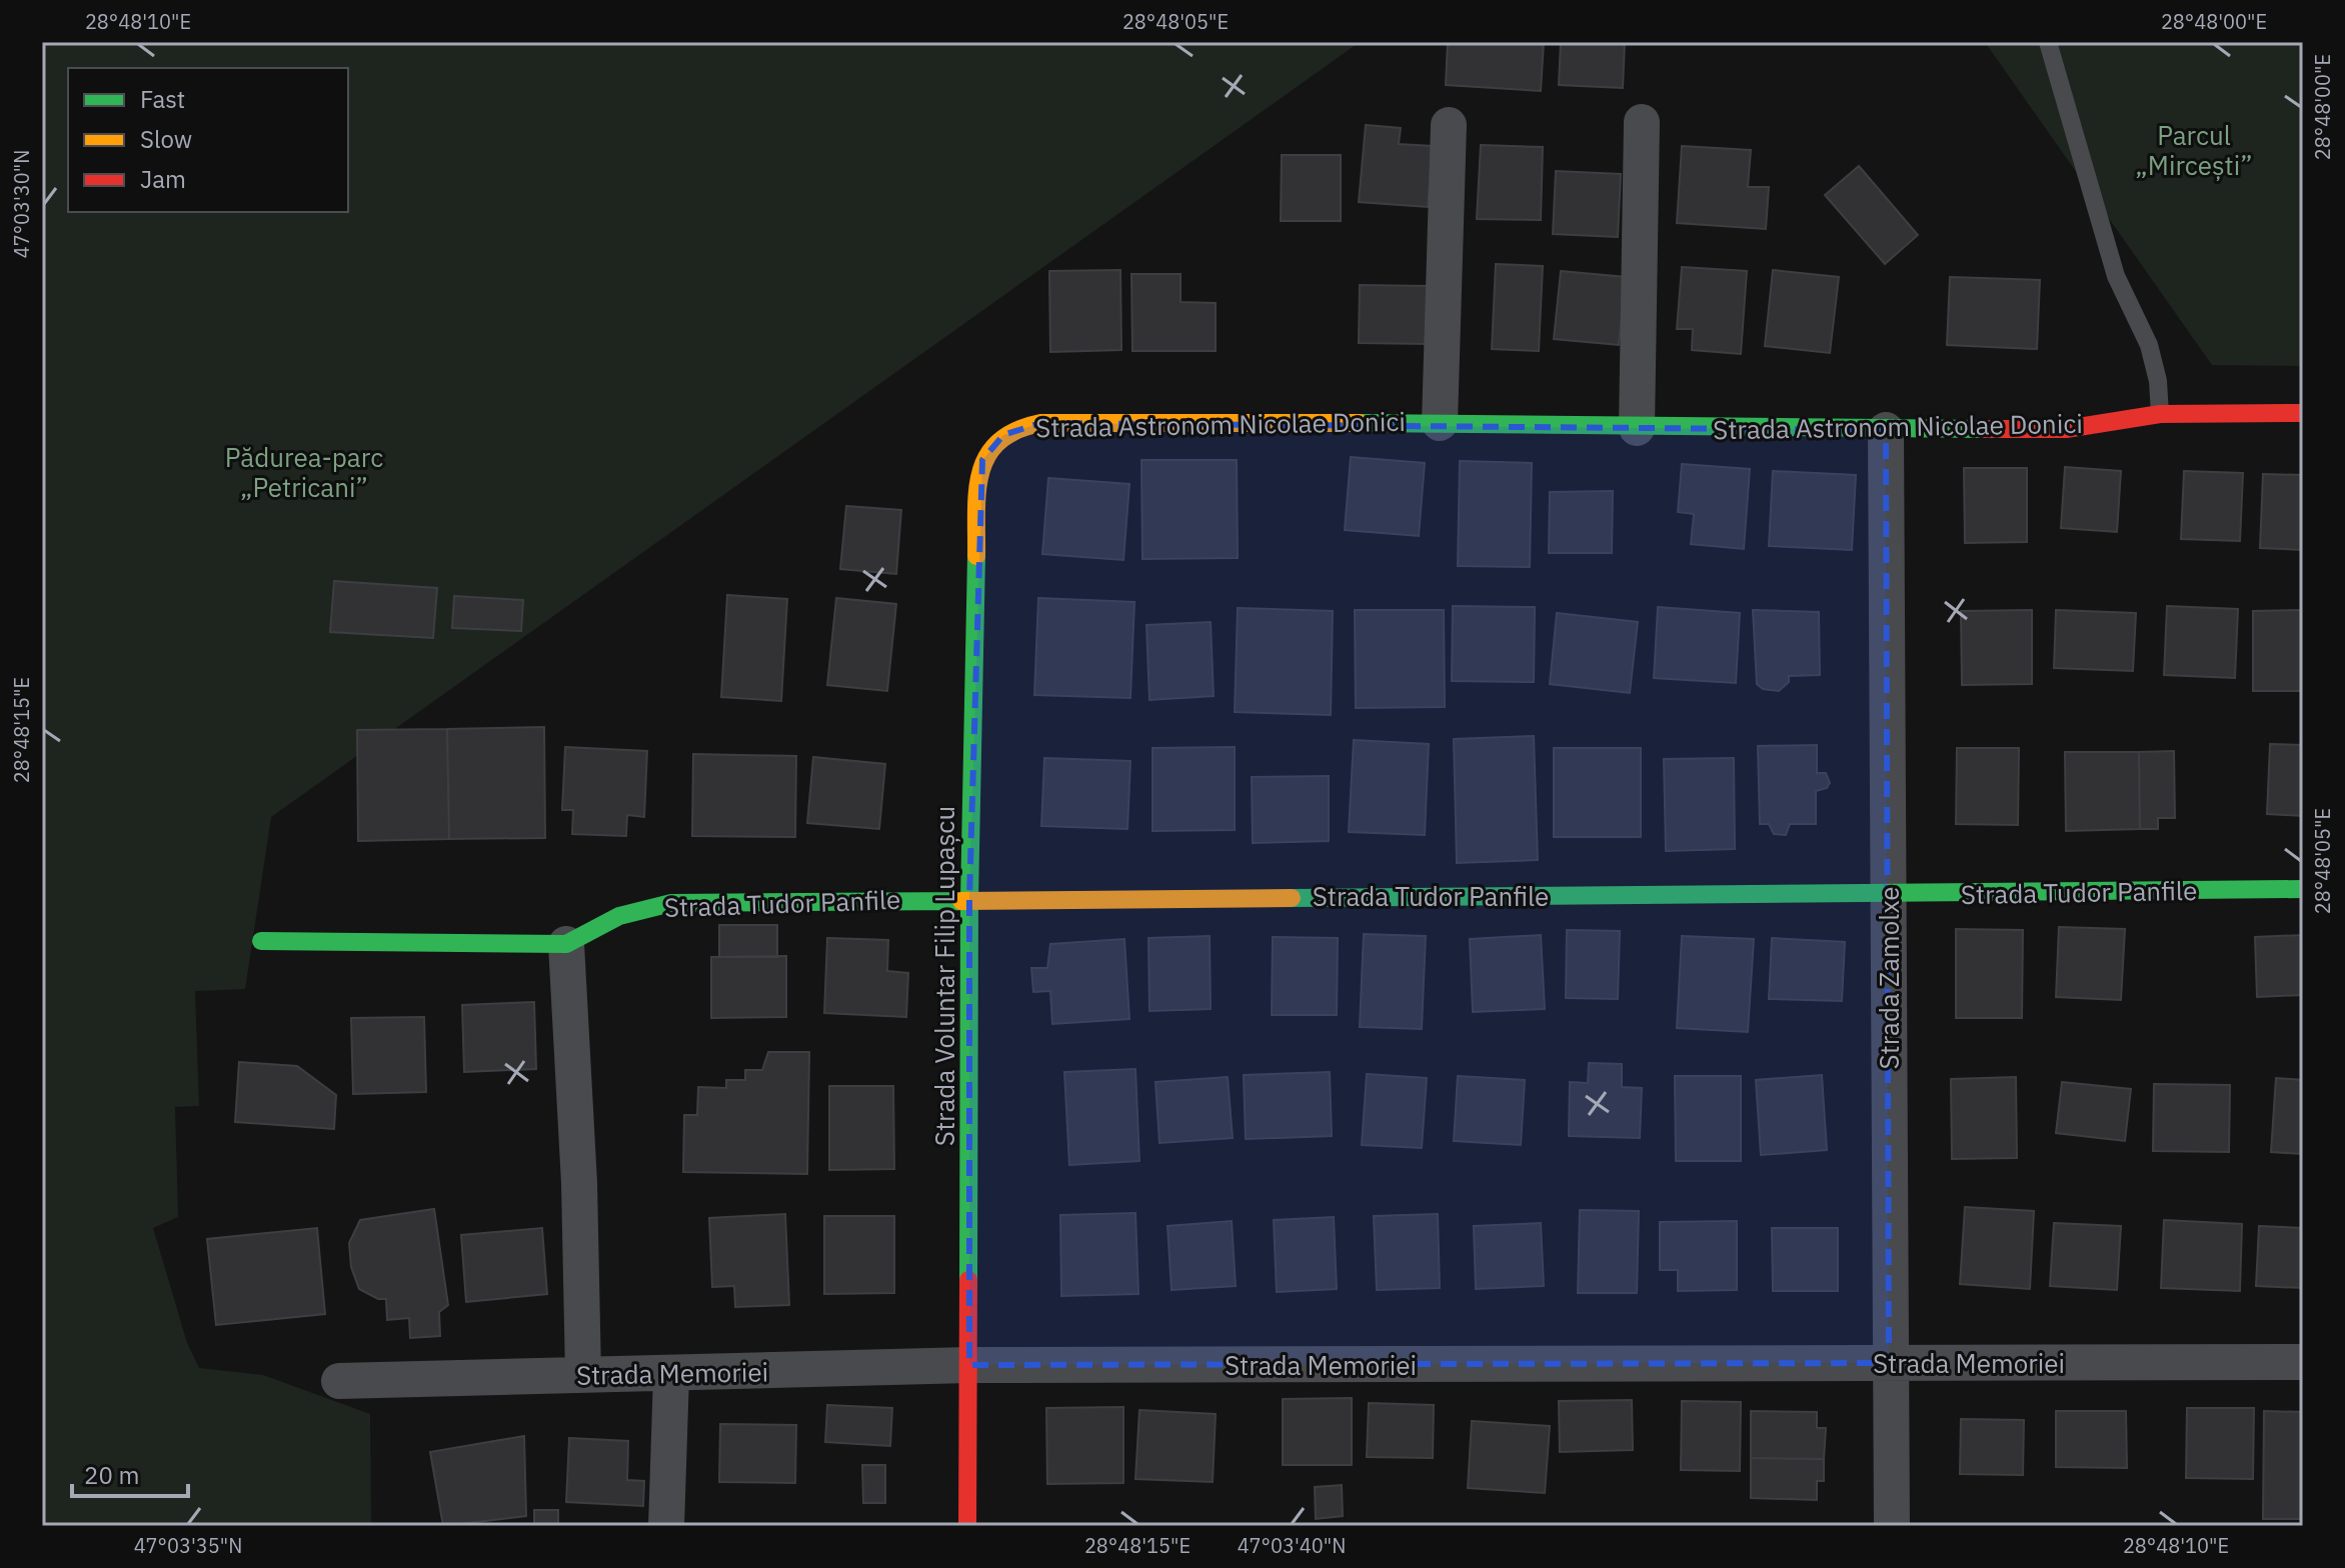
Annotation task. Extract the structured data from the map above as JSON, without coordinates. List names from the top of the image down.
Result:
{
  "streets": {
    "street": [
      "Strada Astronom Nicolae Donici",
      "Strada Tudor Panfile",
      "Strada Voluntar Filip Lupașcu",
      "Strada Zamolxe",
      "Strada Memoriei"
    ]
  },
  "crossings": [
    ["Strada Astronom Nicolae Donici", "Strada Voluntar Filip Lupașcu"],
    ["Strada Astronom Nicolae Donici", "Strada Zamolxe"],
    ["Strada Tudor Panfile", "Strada Voluntar Filip Lupașcu"],
    ["Strada Tudor Panfile", "Strada Zamolxe"],
    ["Strada Voluntar Filip Lupașcu", "Strada Memoriei"],
    ["Strada Zamolxe", "Strada Memoriei"]
  ],
  "parks": ["Parcul „Mircești”", "Pădurea-parc „Petricani”"],
  "legend": ["Fast", "Slow", "Jam"],
  "scale_bar": "20 m",
  "coordinates": [
    "28°48'10\"E",
    "28°48'05\"E",
    "28°48'00\"E",
    "47°03'30\"N",
    "28°48'15\"E",
    "47°03'35\"N",
    "47°03'40\"N"
  ]
}
